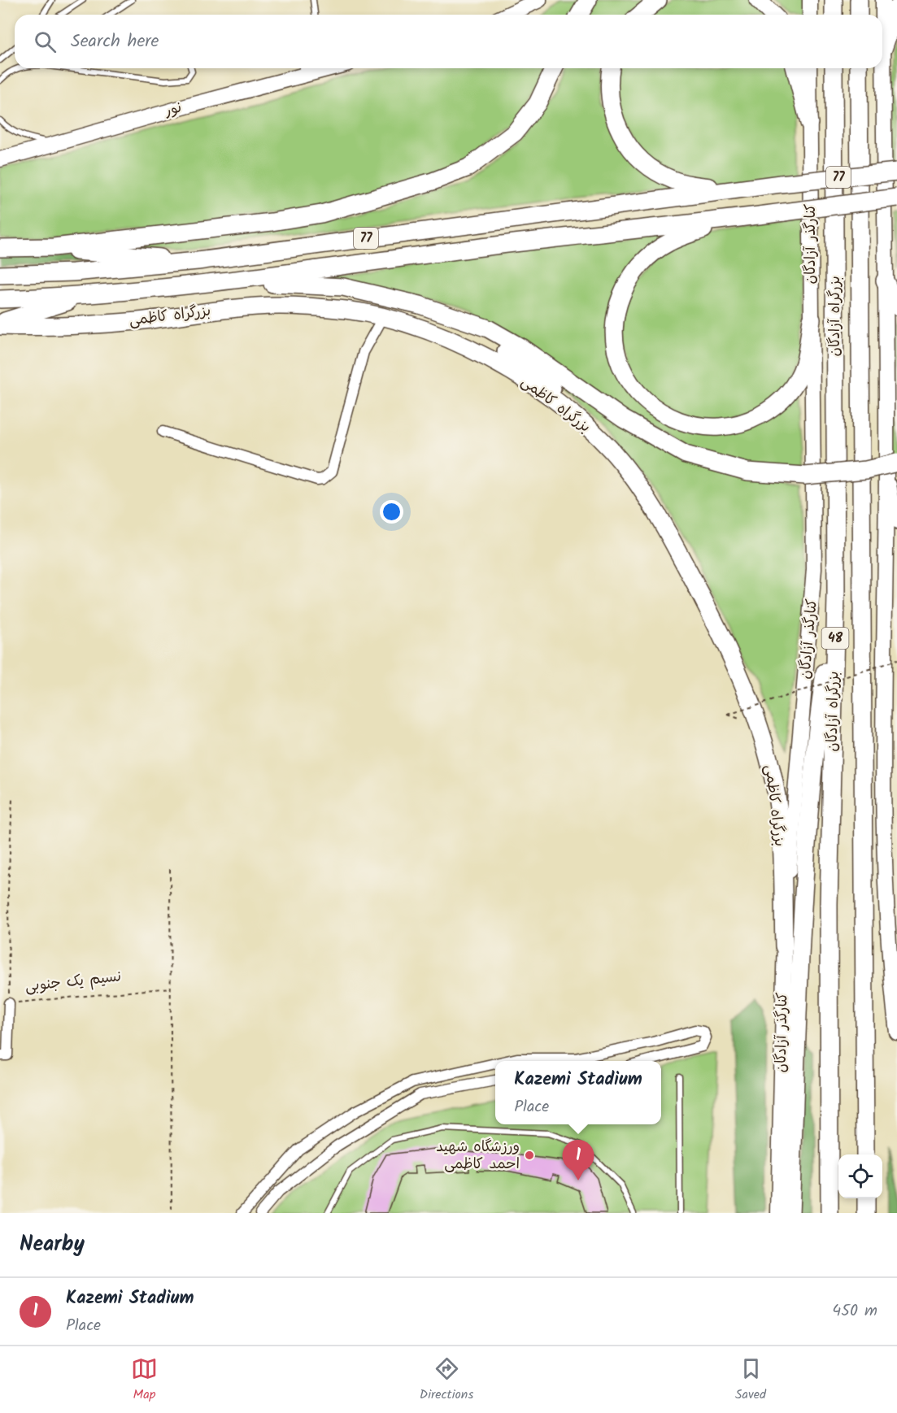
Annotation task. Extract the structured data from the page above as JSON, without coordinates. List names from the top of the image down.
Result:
{
  "streets": {
    "highway": [
      "77",
      "بزرگراه کاظمی",
      "بزرگراه آزادگان",
      "48"
    ],
    "main road": ["نور", "کنارگذر آزادگان"],
    "street": ["نسیم یک جنوبی"]
  },
  "crossings": [
    ["کنارگذر آزادگان", "بزرگراه کاظمی"]
  ],
  "places": ["ورزشگاه شهید احمد کاظمی"],
  "page": {
    "search": "Search here",
    "popup": ["Kazemi Stadium", "Place"],
    "pins": "1",
    "heading": "Nearby",
    "list": [
      {
        "mark": "1",
        "name": "Kazemi Stadium",
        "note": "Place",
        "value": "450 m"
      }
    ],
    "nav": ["Map", "Directions", "Saved"]
  }
}
